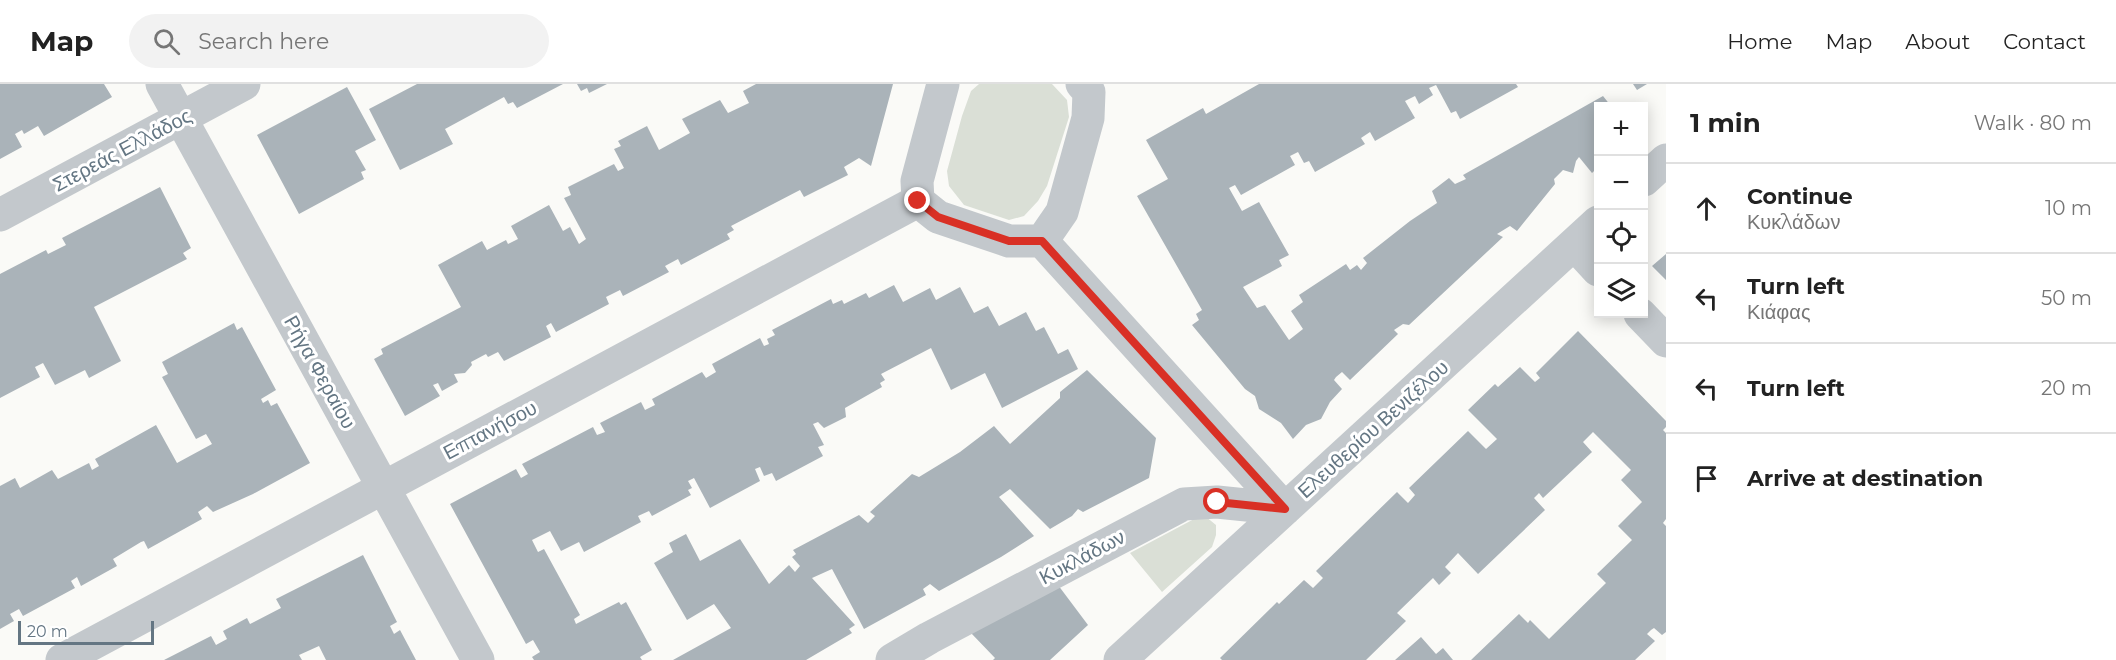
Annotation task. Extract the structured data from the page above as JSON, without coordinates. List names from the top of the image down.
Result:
{
  "streets": {
    "street": [
      "Στερεάς Ελλάδος",
      "Ρήγα Φεραίου",
      "Ελευθερίου Βενιζέλου",
      "Επτανήσου",
      "Κυκλάδων"
    ]
  },
  "crossings": [
    ["Στερεάς Ελλάδος", "Ρήγα Φεραίου"],
    ["Ρήγα Φεραίου", "Επτανήσου"],
    ["Ελευθερίου Βενιζέλου", "Κυκλάδων"]
  ],
  "scale_bar": "20 m",
  "page": {
    "header": "Map",
    "search": "Search here",
    "nav": [
      "Home",
      "Map",
      "About",
      "Contact"
    ],
    "heading": ["1 min", "Walk · 80 m"],
    "map_buttons": ["+", "−"],
    "list": [
      ["Continue", "Κυκλάδων", "10 m"],
      ["Turn left", "Κιάφας", "50 m"],
      ["Turn left", "20 m"],
      "Arrive at destination"
    ],
    "scale": "20 m"
  }
}
